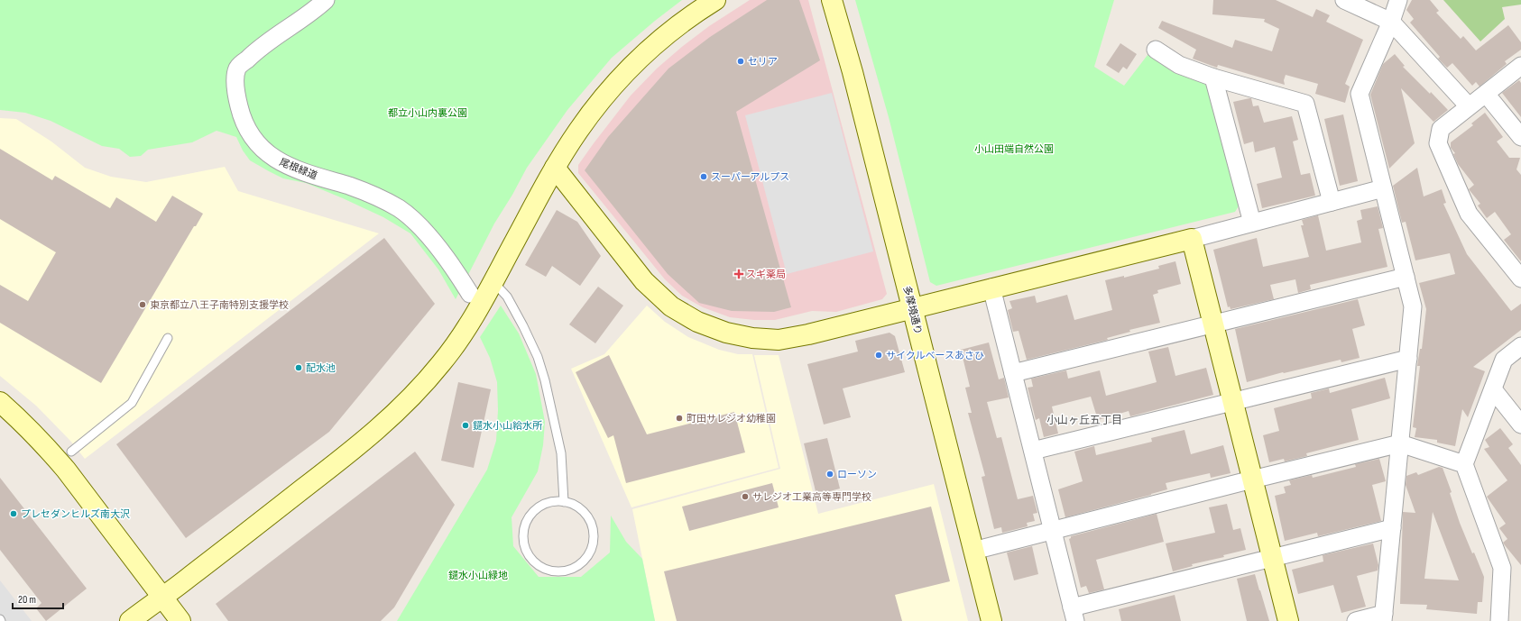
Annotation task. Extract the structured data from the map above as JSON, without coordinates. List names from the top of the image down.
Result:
{
  "streets": {
    "street": ["尾根緑道", "多摩境通り"]
  },
  "districts": ["小山ヶ丘五丁目"],
  "parks": ["都立小山内裏公園", "小山田端自然公園", "鑓水小山緑地"],
  "places": {
    "other": [
      "セリア",
      "スーパーアルプス",
      "東京都立八王子南特別支援学校",
      "サイクルベースあさひ",
      "配水池",
      "町田サレジオ幼稚園",
      "鑓水小山給水所",
      "ローソン",
      "サレジオ工業高等専門学校",
      "プレセダンヒルズ南大沢"
    ],
    "health": ["スギ薬局"]
  },
  "scale_bar": "20 m"
}
